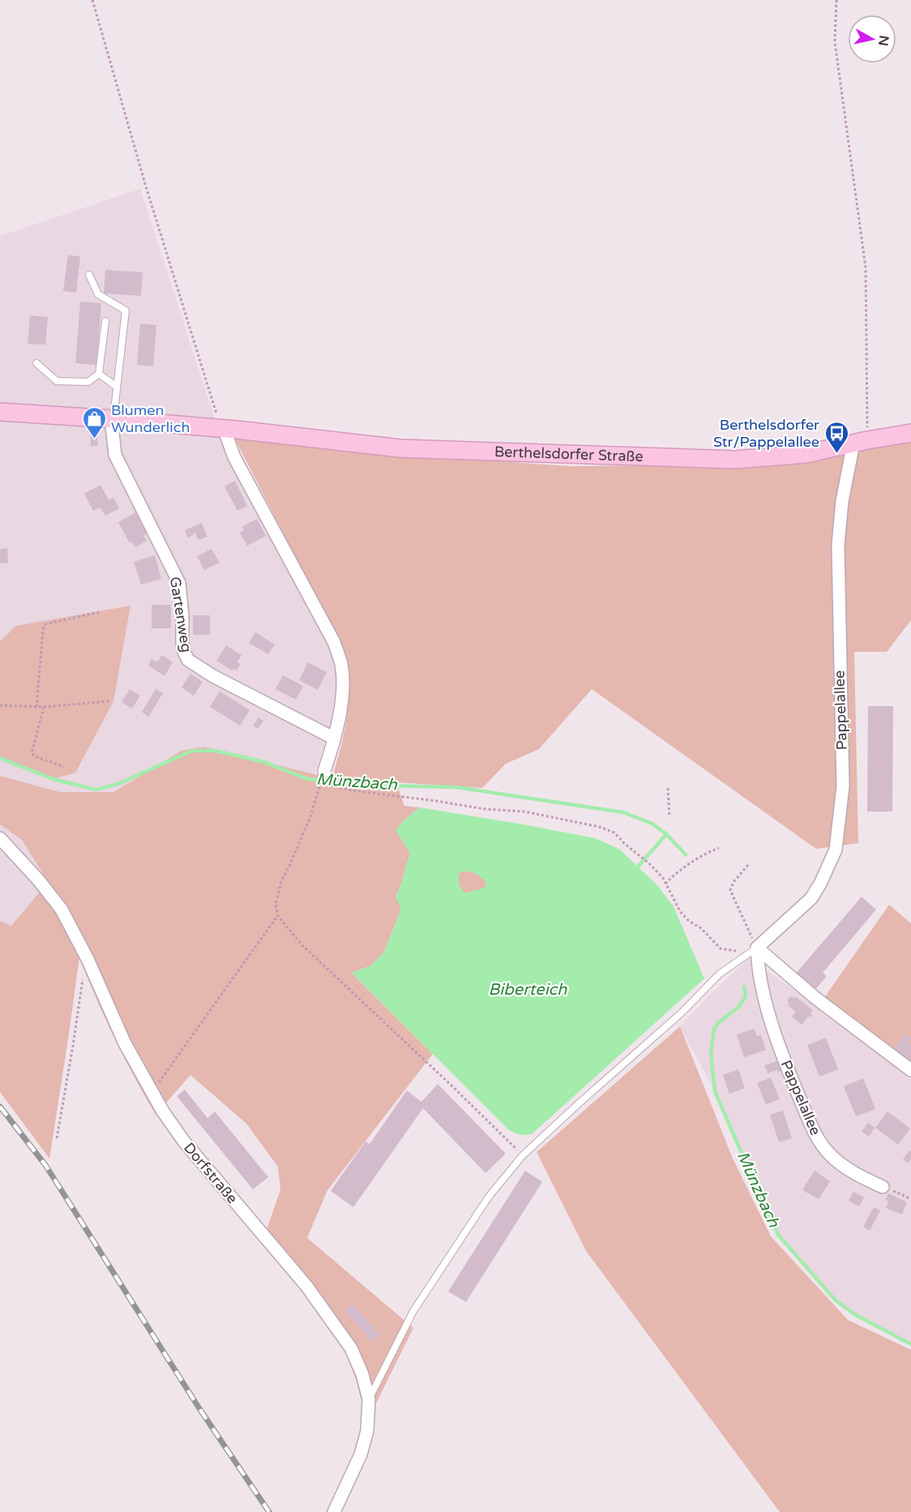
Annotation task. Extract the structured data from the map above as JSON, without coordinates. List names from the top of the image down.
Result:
{
  "streets": {
    "street": [
      "Berthelsdorfer Straße",
      "Gartenweg",
      "Pappelallee",
      "Dorfstraße"
    ]
  },
  "crossings": [
    ["Berthelsdorfer Straße", "Gartenweg"],
    ["Berthelsdorfer Straße", "Pappelallee"]
  ],
  "water": ["Münzbach", "Biberteich"],
  "places": {
    "shop": ["Blumen Wunderlich"],
    "bus stop": ["Berthelsdorfer Str/Pappelallee"]
  },
  "north": "right"
}
